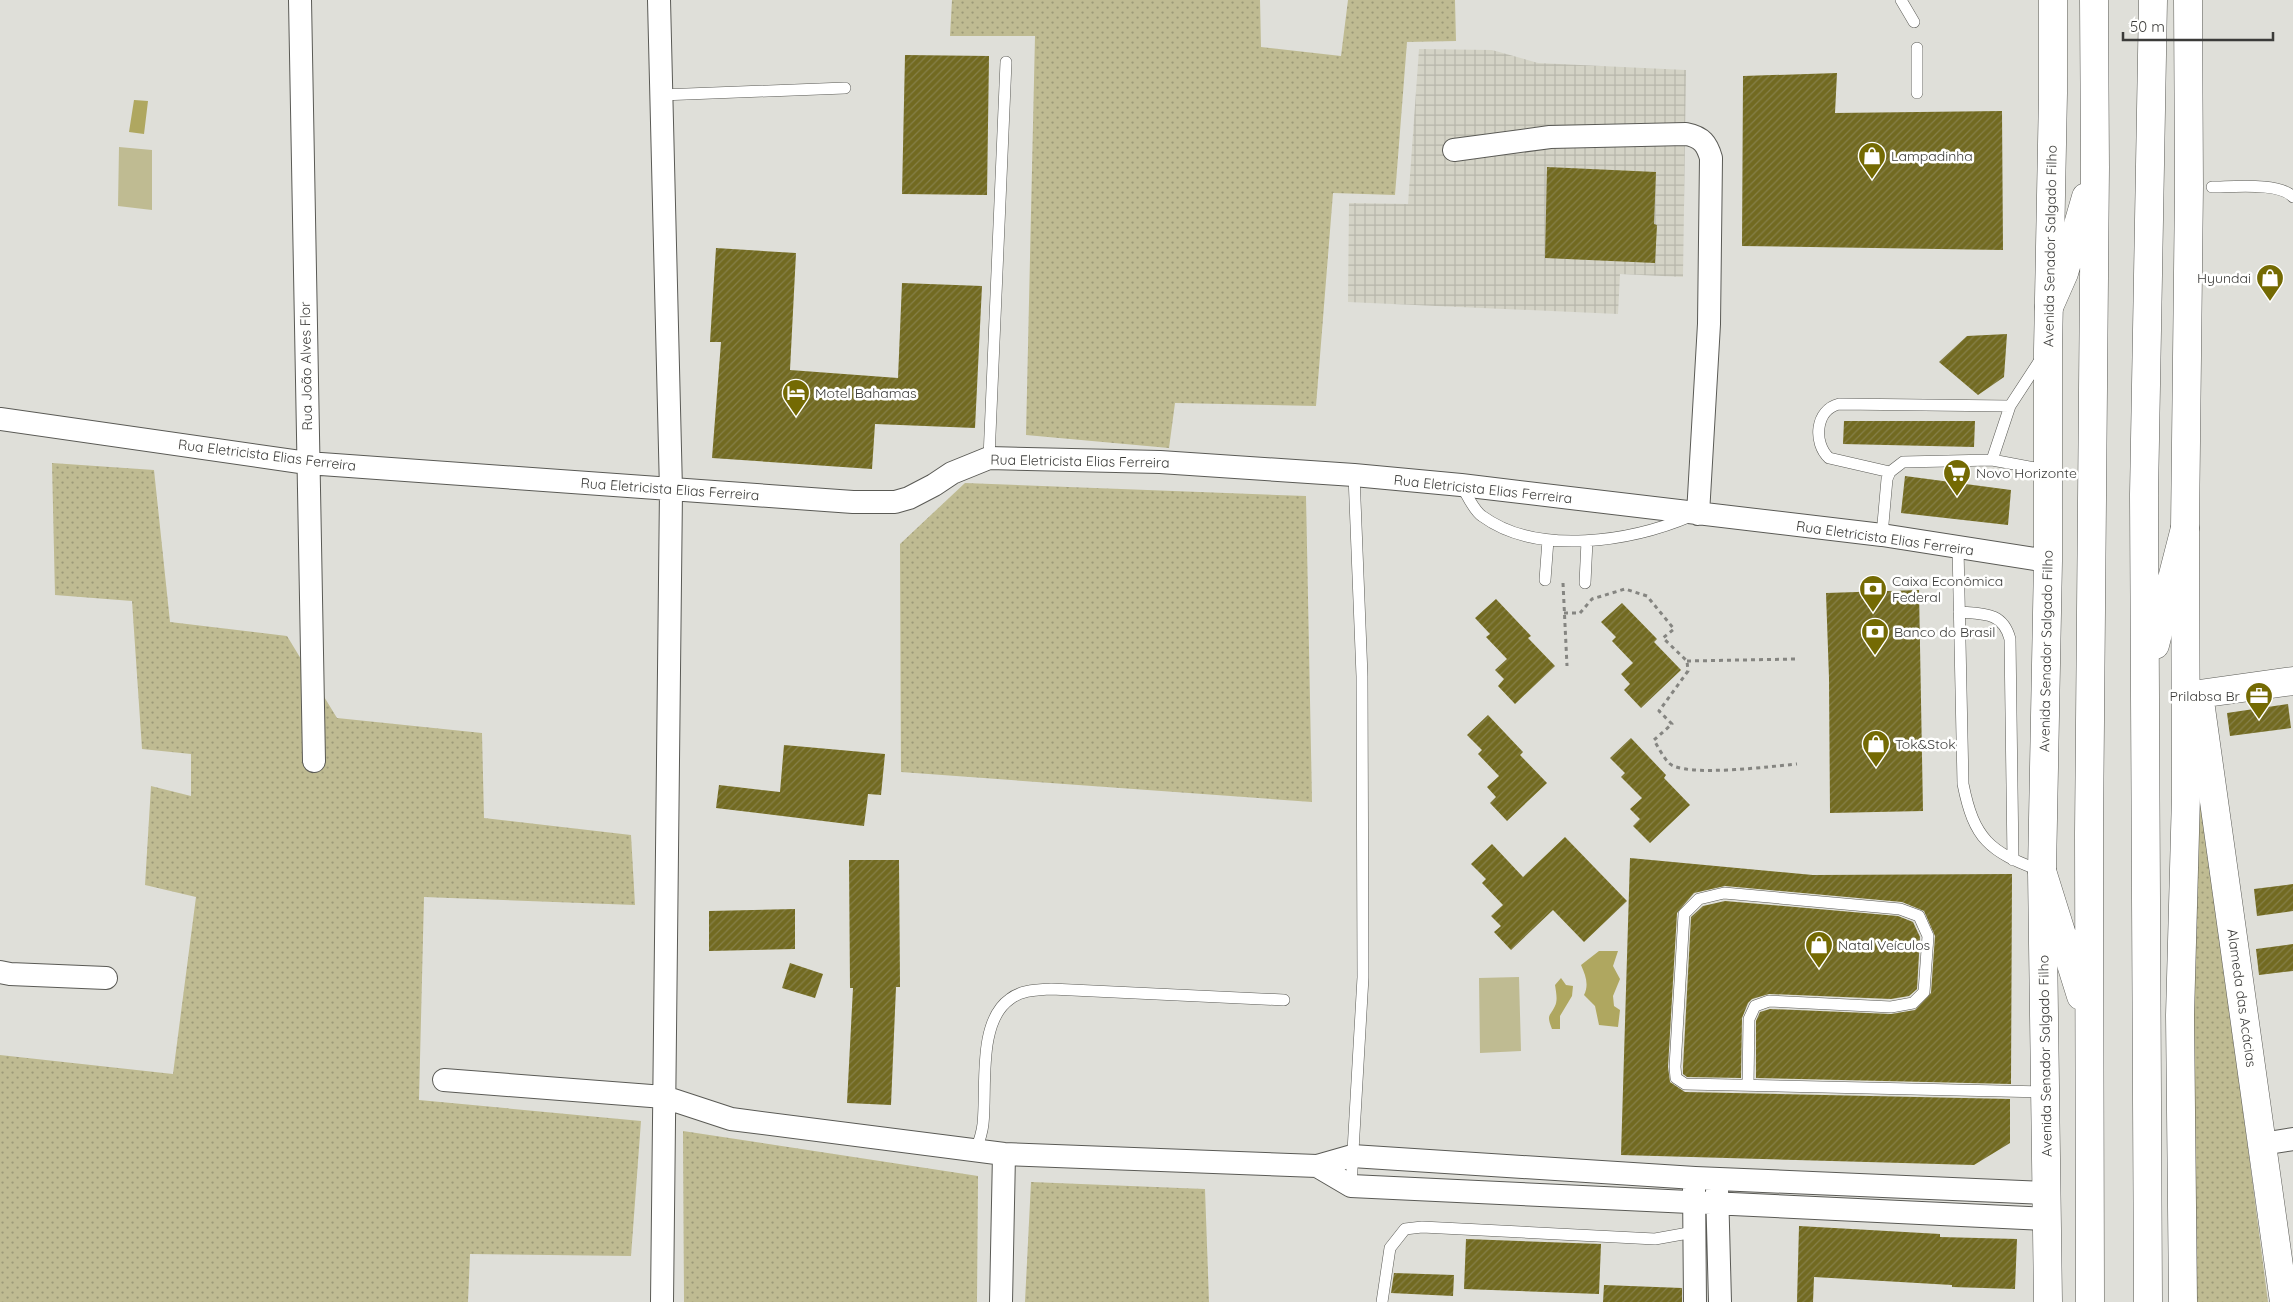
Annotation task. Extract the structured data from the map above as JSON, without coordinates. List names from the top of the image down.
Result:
{
  "streets": {
    "main road": ["Avenida Senador Salgado Filho", "Alameda das Acácias"],
    "street": ["Rua João Alves Flor", "Rua Eletricista Elias Ferreira"]
  },
  "crossings": [
    ["Avenida Senador Salgado Filho", "Rua Eletricista Elias Ferreira"],
    ["Rua João Alves Flor", "Rua Eletricista Elias Ferreira"]
  ],
  "places": {
    "shop": [
      "Lampadinha",
      "Hyundai",
      "Tok&Stok",
      "Natal Veículos"
    ],
    "hotel": ["Motel Bahamas"],
    "supermarket": ["Novo Horizonte"],
    "bank": ["Caixa Econômica Federal", "Banco do Brasil"],
    "office": ["Prilabsa Br"]
  },
  "scale_bar": "50 m"
}
